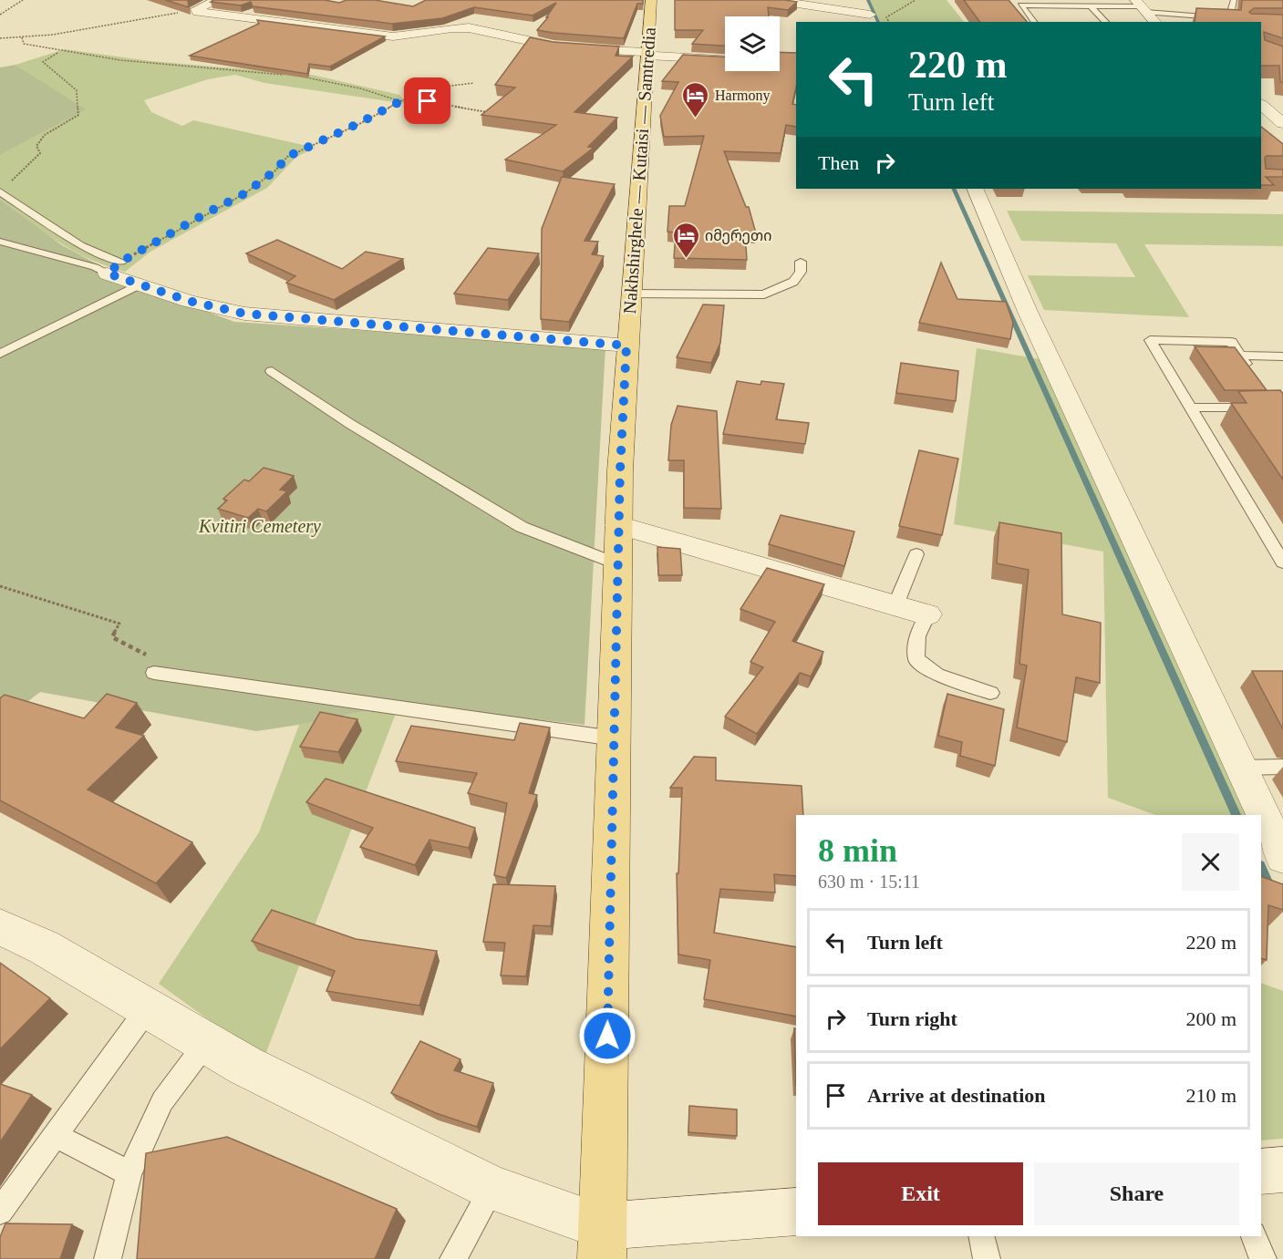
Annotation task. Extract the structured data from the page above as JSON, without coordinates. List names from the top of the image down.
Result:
{
  "streets": {
    "main road": ["Nakhshirghele — Kutaisi — Samtredia"]
  },
  "parks": ["Kvitiri Cemetery"],
  "places": {
    "hotel": ["Harmony", "იმერეთი"]
  },
  "page": {
    "turn": ["220 m", "Turn left"],
    "then": "Then",
    "heading": ["8 min", "630 m · 15:11"],
    "list": [
      {
        "name": "Turn left",
        "value": "220 m"
      },
      {
        "name": "Turn right",
        "value": "200 m"
      },
      {
        "name": "Arrive at destination",
        "value": "210 m"
      }
    ],
    "buttons": ["Exit", "Share"]
  }
}
